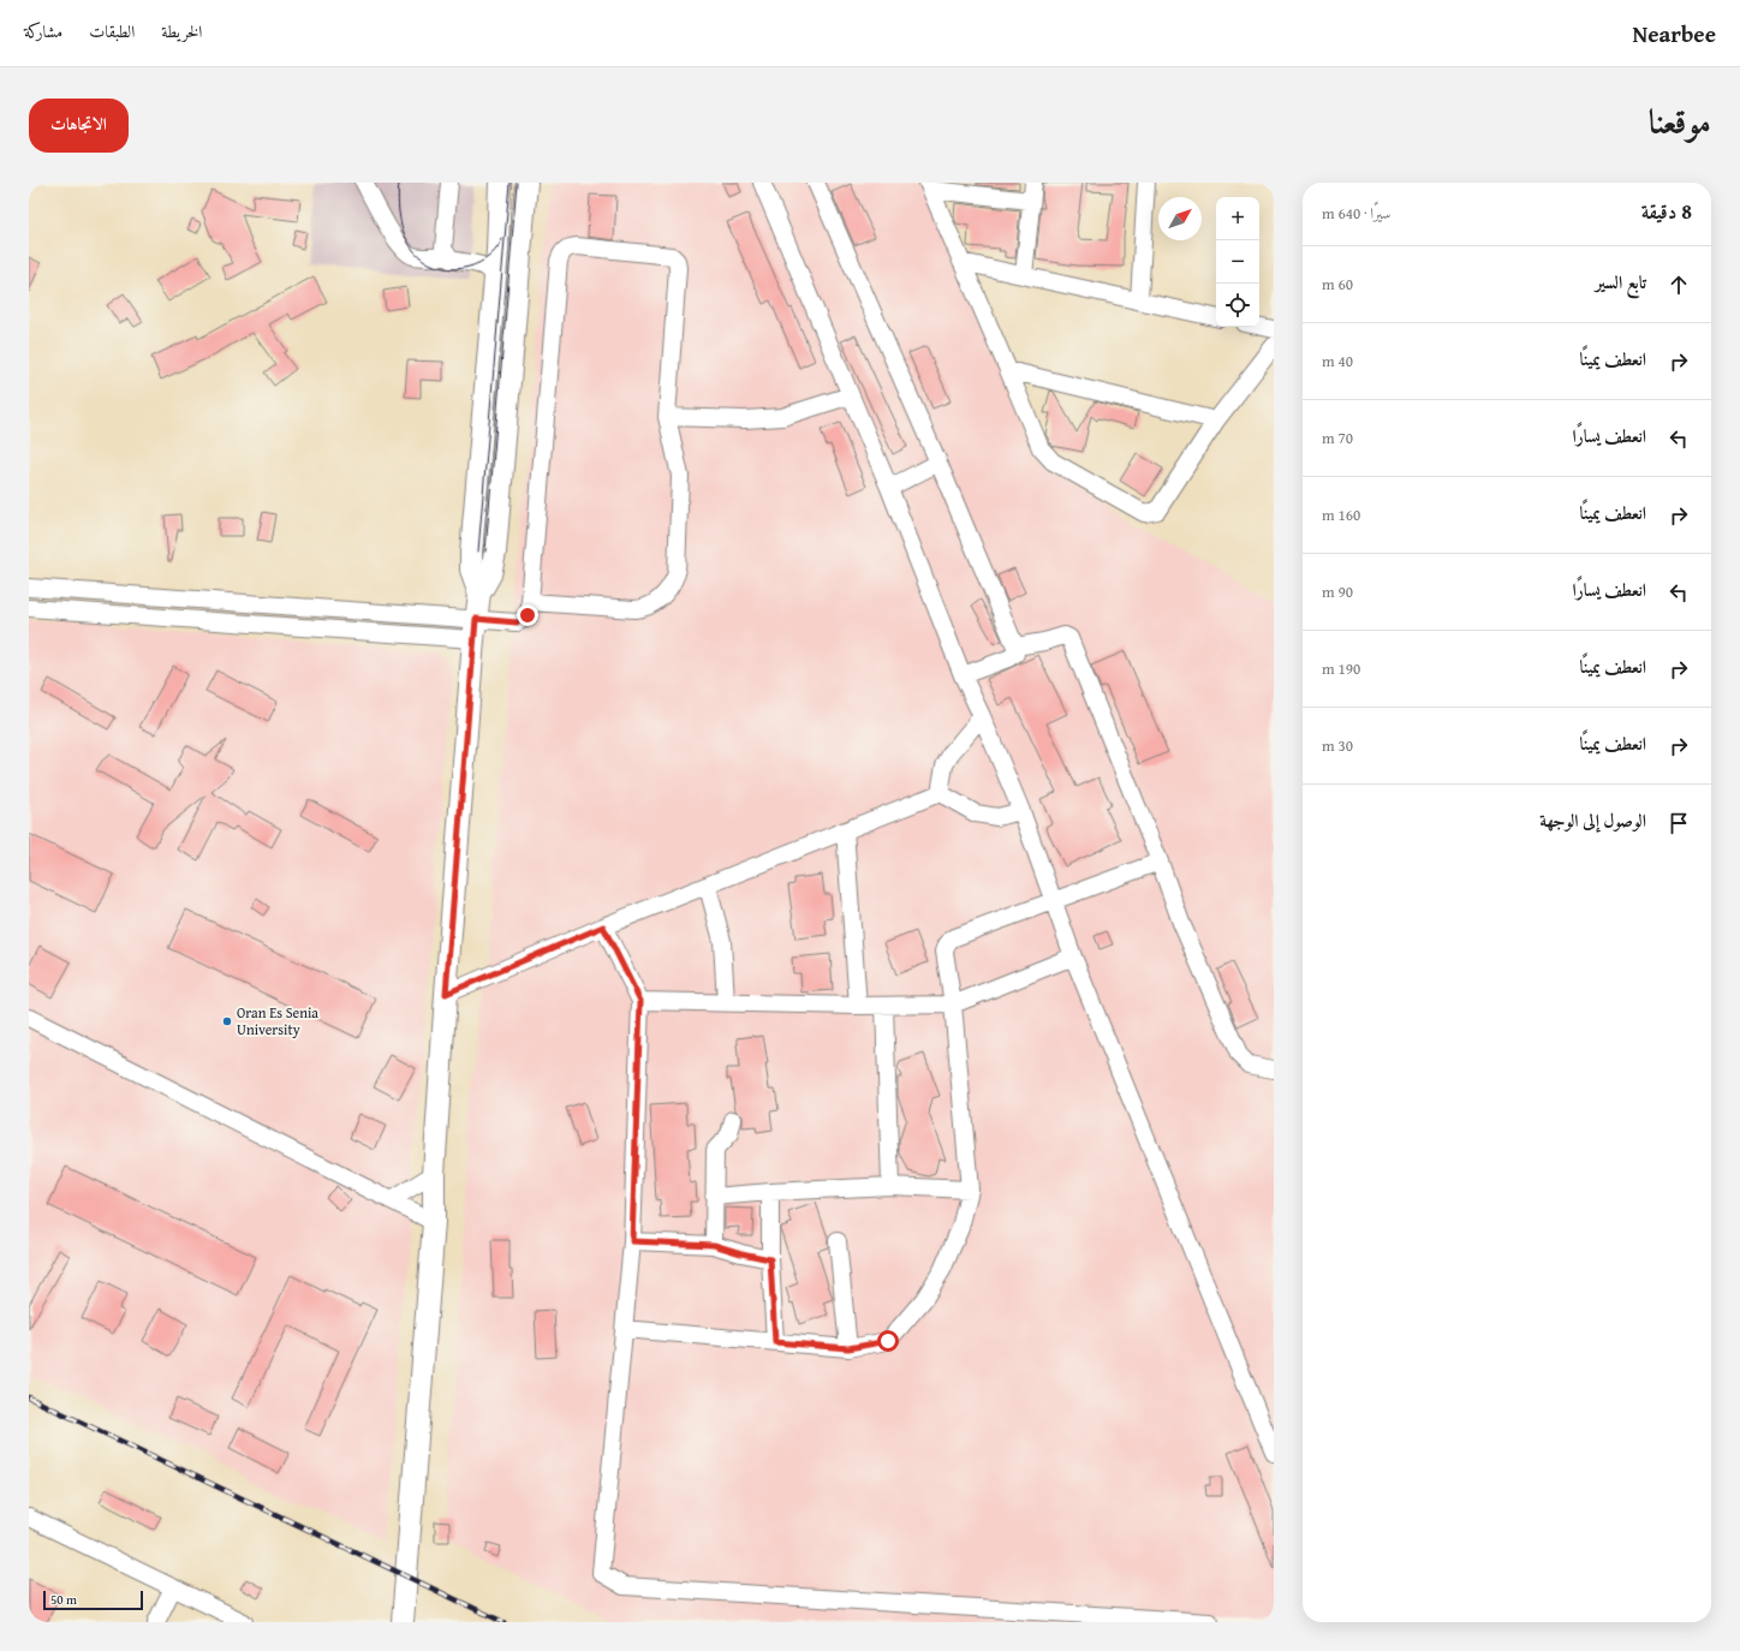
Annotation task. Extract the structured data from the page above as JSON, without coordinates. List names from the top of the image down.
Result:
{
  "places": ["Oran Es Senia University"],
  "scale_bar": "50 m",
  "north": "top right",
  "page": {
    "header": "Nearbee",
    "nav": ["الخريطة", "الطبقات", "مشاركة"],
    "title": "موقعنا",
    "buttons": "الاتجاهات",
    "heading": ["8 دقيقة", "سيرًا · 640 m"],
    "map_buttons": ["+", "−"],
    "list": [
      ["تابع السير", "60 m"],
      ["انعطف يمينًا", "40 m"],
      ["انعطف يسارًا", "70 m"],
      ["انعطف يمينًا", "160 m"],
      ["انعطف يسارًا", "90 m"],
      ["انعطف يمينًا", "190 m"],
      ["انعطف يمينًا", "30 m"],
      "الوصول إلى الوجهة"
    ],
    "scale": "50 m"
  }
}
